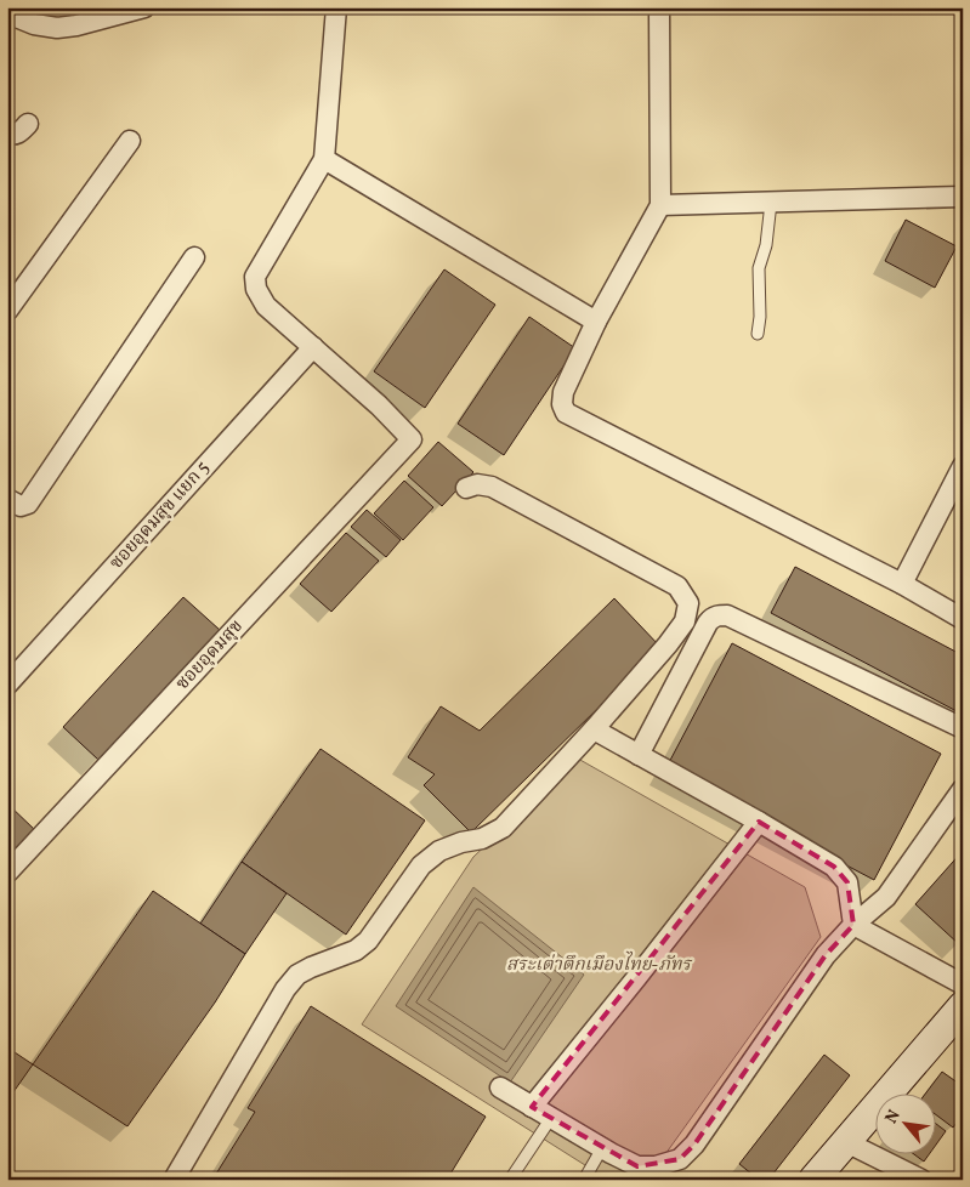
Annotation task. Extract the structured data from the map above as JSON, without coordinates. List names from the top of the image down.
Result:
{
  "streets": {
    "street": ["ซอยอุดมสุข แยก 5", "ซอยอุดมสุข"]
  },
  "crossings": [
    ["ซอยอุดมสุข แยก 5", "ซอยอุดมสุข"]
  ],
  "parks": ["สระเต่าตึกเมืองไทย-ภัทร"],
  "north": "top left"
}
